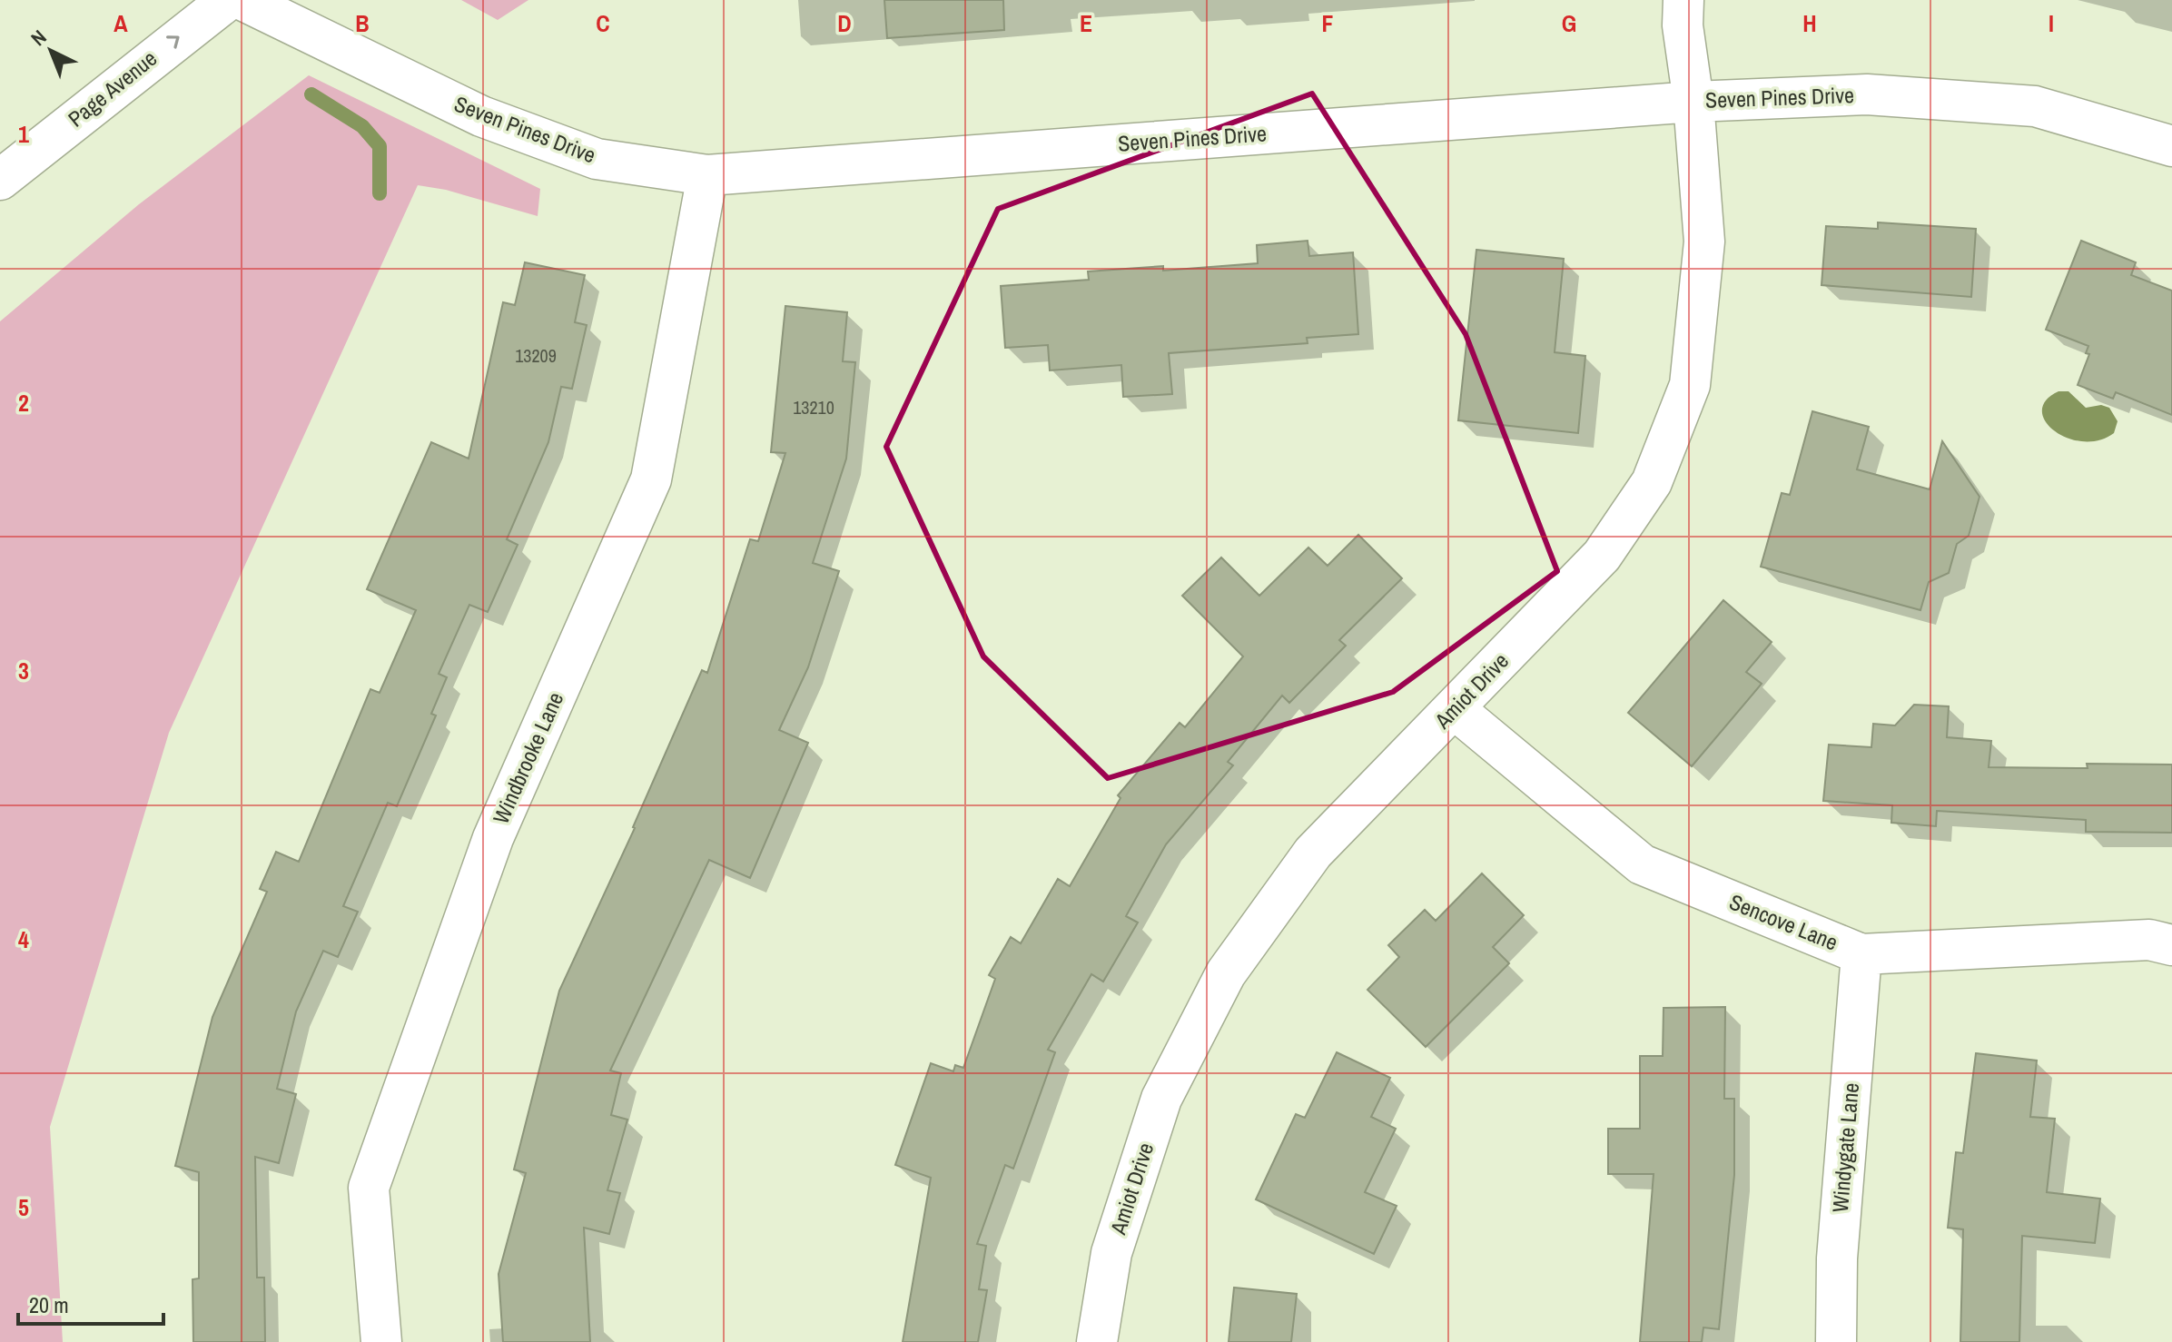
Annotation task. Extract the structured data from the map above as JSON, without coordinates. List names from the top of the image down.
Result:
{
  "streets": {
    "main road": [
      "Page Avenue",
      "Seven Pines Drive",
      "Amiot Drive",
      "Windbrooke Lane",
      "Sencove Lane",
      "Windygate Lane"
    ]
  },
  "crossings": [
    ["Seven Pines Drive", "Amiot Drive"],
    ["Seven Pines Drive", "Windbrooke Lane"],
    ["Amiot Drive", "Sencove Lane"],
    ["Sencove Lane", "Windygate Lane"]
  ],
  "one_way": ["Page Avenue"],
  "house_numbers": ["13209", "13210"],
  "scale_bar": "20 m",
  "north": "top left",
  "grid": {
    "columns": [
      "A",
      "B",
      "C",
      "D",
      "E",
      "F",
      "G",
      "H",
      "I"
    ],
    "rows": [
      "1",
      "2",
      "3",
      "4",
      "5"
    ]
  }
}
